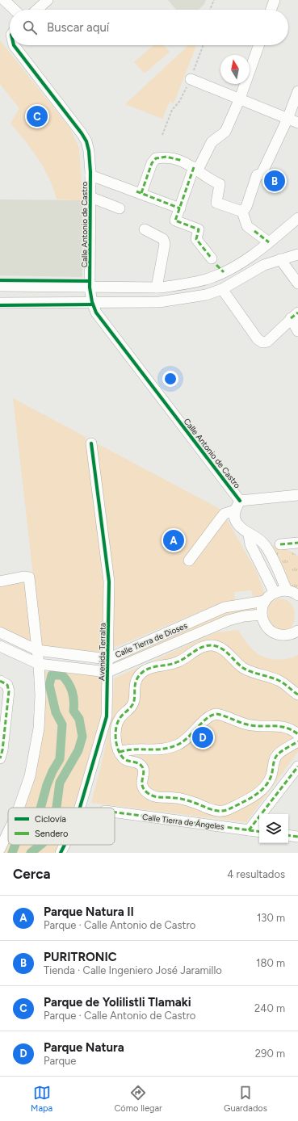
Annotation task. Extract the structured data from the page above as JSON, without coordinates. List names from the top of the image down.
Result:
{
  "streets": {
    "street": [
      "Calle Antonio de Castro",
      "Calle Tierra de Dioses",
      "Avenida Terralta",
      "Calle Tierra de Ángeles"
    ]
  },
  "crossings": [
    ["Calle Tierra de Dioses", "Avenida Terralta"]
  ],
  "legend": ["Ciclovía", "Sendero"],
  "north": "top",
  "page": {
    "search": "Buscar aquí",
    "pins": [
      "C",
      "B",
      "A",
      "D"
    ],
    "heading": ["Cerca", "4 resultados"],
    "list": [
      {
        "mark": "A",
        "name": "Parque Natura II",
        "note": "Parque · Calle Antonio de Castro",
        "value": "130 m"
      },
      {
        "mark": "B",
        "name": "PURITRONIC",
        "note": "Tienda · Calle Ingeniero José Jaramillo",
        "value": "180 m"
      },
      {
        "mark": "C",
        "name": "Parque de Yolilistli Tlamaki",
        "note": "Parque · Calle Antonio de Castro",
        "value": "240 m"
      },
      {
        "mark": "D",
        "name": "Parque Natura",
        "note": "Parque",
        "value": "290 m"
      }
    ],
    "nav": ["Mapa", "Cómo llegar", "Guardados"]
  }
}
